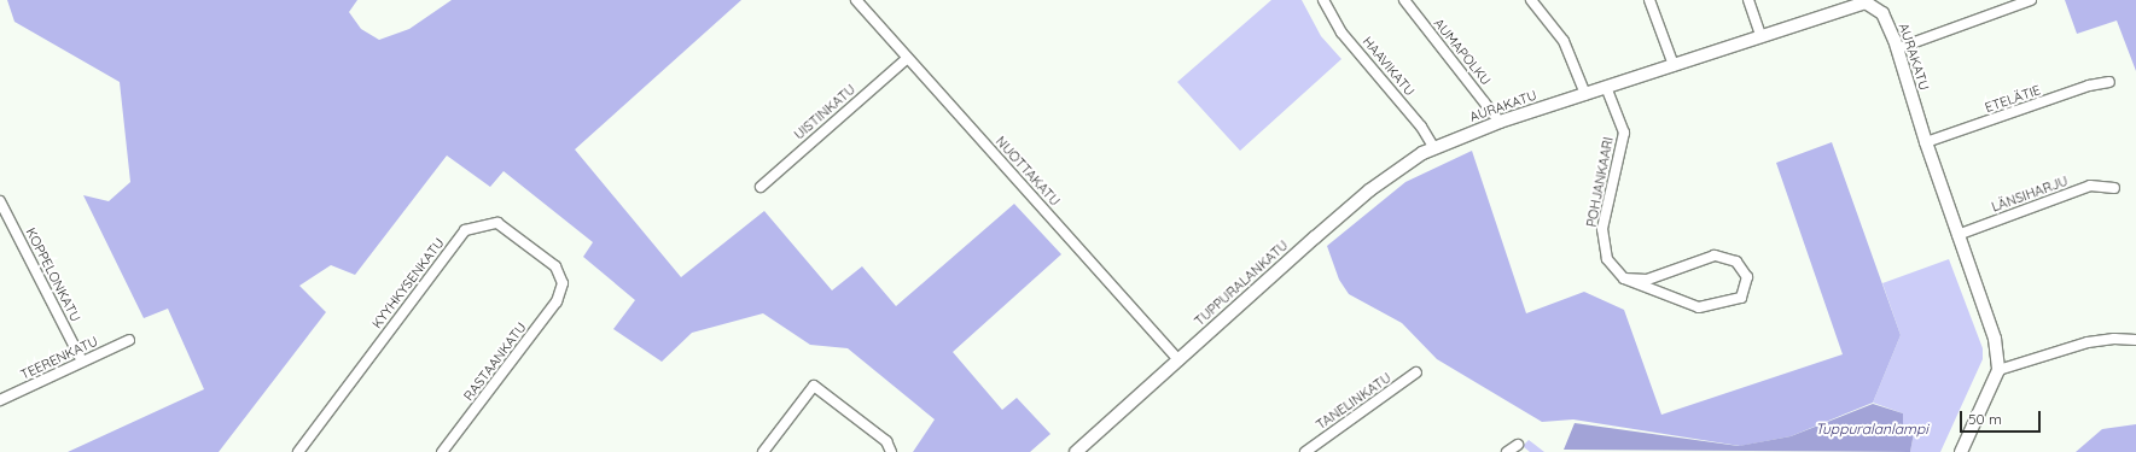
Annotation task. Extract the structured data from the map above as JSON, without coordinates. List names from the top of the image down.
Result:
{
  "streets": {
    "street": [
      "AUMAPOLKU",
      "AURAKATU",
      "HAAVIKATU",
      "ETELÄTIE",
      "UISTINKATU",
      "NUOTTAKATU",
      "POHJANKAARI",
      "LÄNSIHARJU",
      "KOPPELONKATU",
      "KYYHKYSENKATU",
      "TUPPURALANKATU",
      "TEERENKATU",
      "RASTAANKATU",
      "TANELINKATU"
    ]
  },
  "crossings": [
    ["AUMAPOLKU", "AURAKATU"],
    ["AURAKATU", "HAAVIKATU"],
    ["AURAKATU", "ETELÄTIE"],
    ["AURAKATU", "POHJANKAARI"],
    ["AURAKATU", "LÄNSIHARJU"],
    ["AURAKATU", "TUPPURALANKATU"],
    ["HAAVIKATU", "TUPPURALANKATU"],
    ["UISTINKATU", "NUOTTAKATU"],
    ["NUOTTAKATU", "TUPPURALANKATU"],
    ["KOPPELONKATU", "TEERENKATU"],
    ["KYYHKYSENKATU", "RASTAANKATU"]
  ],
  "water": ["Tuppuralanlampi"],
  "scale_bar": "50 m"
}
